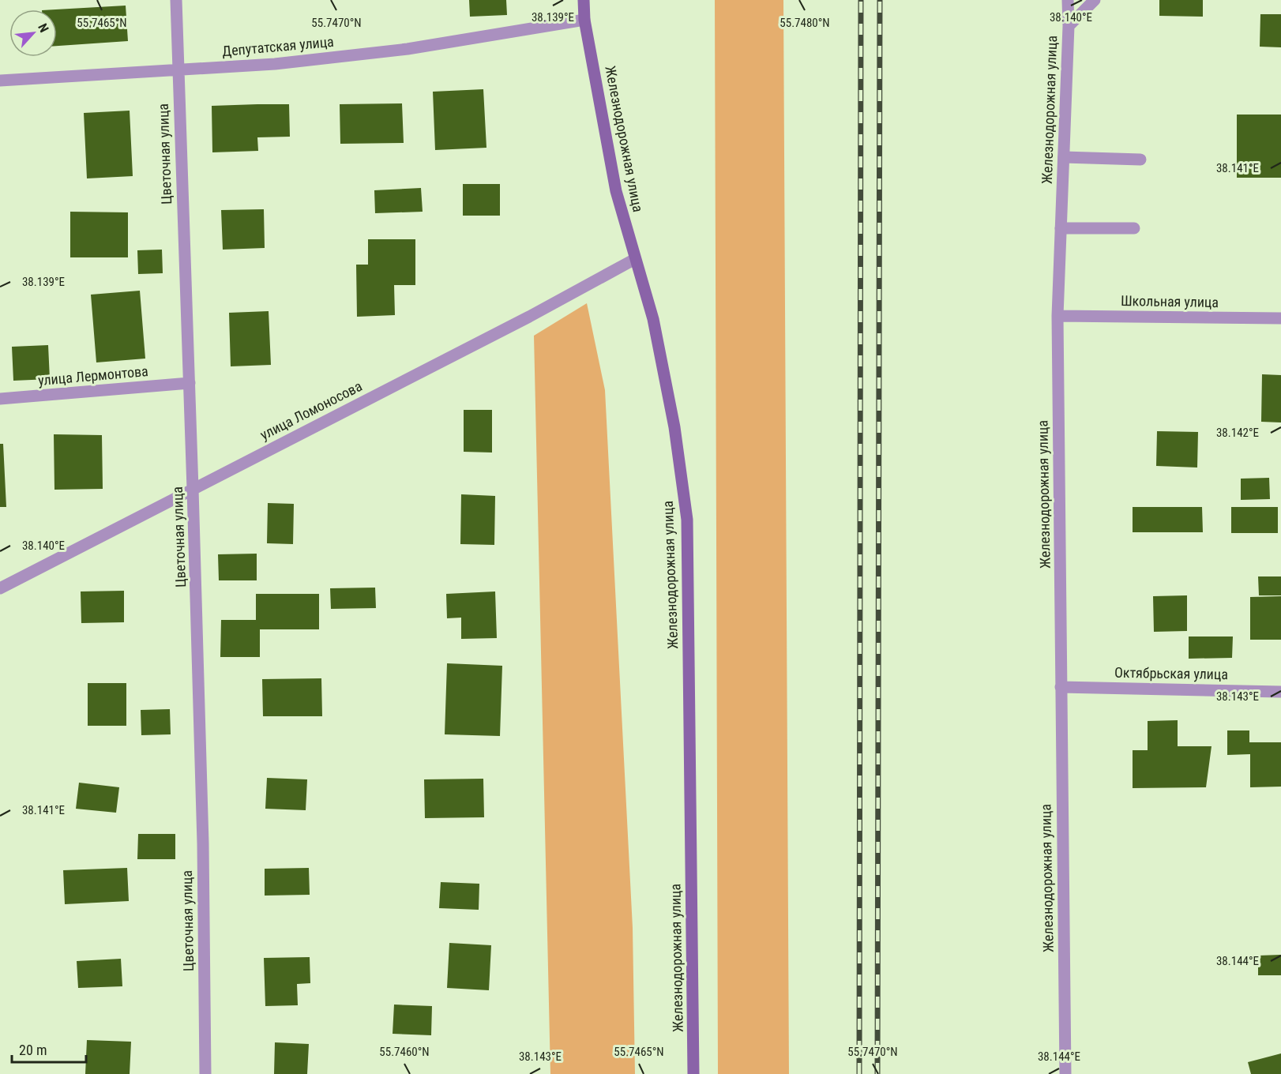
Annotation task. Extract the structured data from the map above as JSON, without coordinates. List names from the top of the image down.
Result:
{
  "streets": {
    "main road": ["Железнодорожная улица"],
    "street": [
      "Депутатская улица",
      "Цветочная улица",
      "Школьная улица",
      "улица Лермонтова",
      "улица Ломоносова",
      "Октябрьская улица"
    ]
  },
  "crossings": [
    ["Депутатская улица", "Железнодорожная улица"],
    ["Депутатская улица", "Цветочная улица"],
    ["Железнодорожная улица", "Школьная улица"],
    ["Железнодорожная улица", "улица Ломоносова"],
    ["Железнодорожная улица", "Октябрьская улица"],
    ["Цветочная улица", "улица Лермонтова"],
    ["Цветочная улица", "улица Ломоносова"]
  ],
  "scale_bar": "20 m",
  "north": "top right",
  "coordinates": [
    "38.139°E",
    "38.140°E",
    "55.7465°N",
    "55.7470°N",
    "55.7480°N",
    "38.141°E",
    "38.142°E",
    "38.143°E",
    "38.144°E",
    "55.7460°N"
  ]
}
